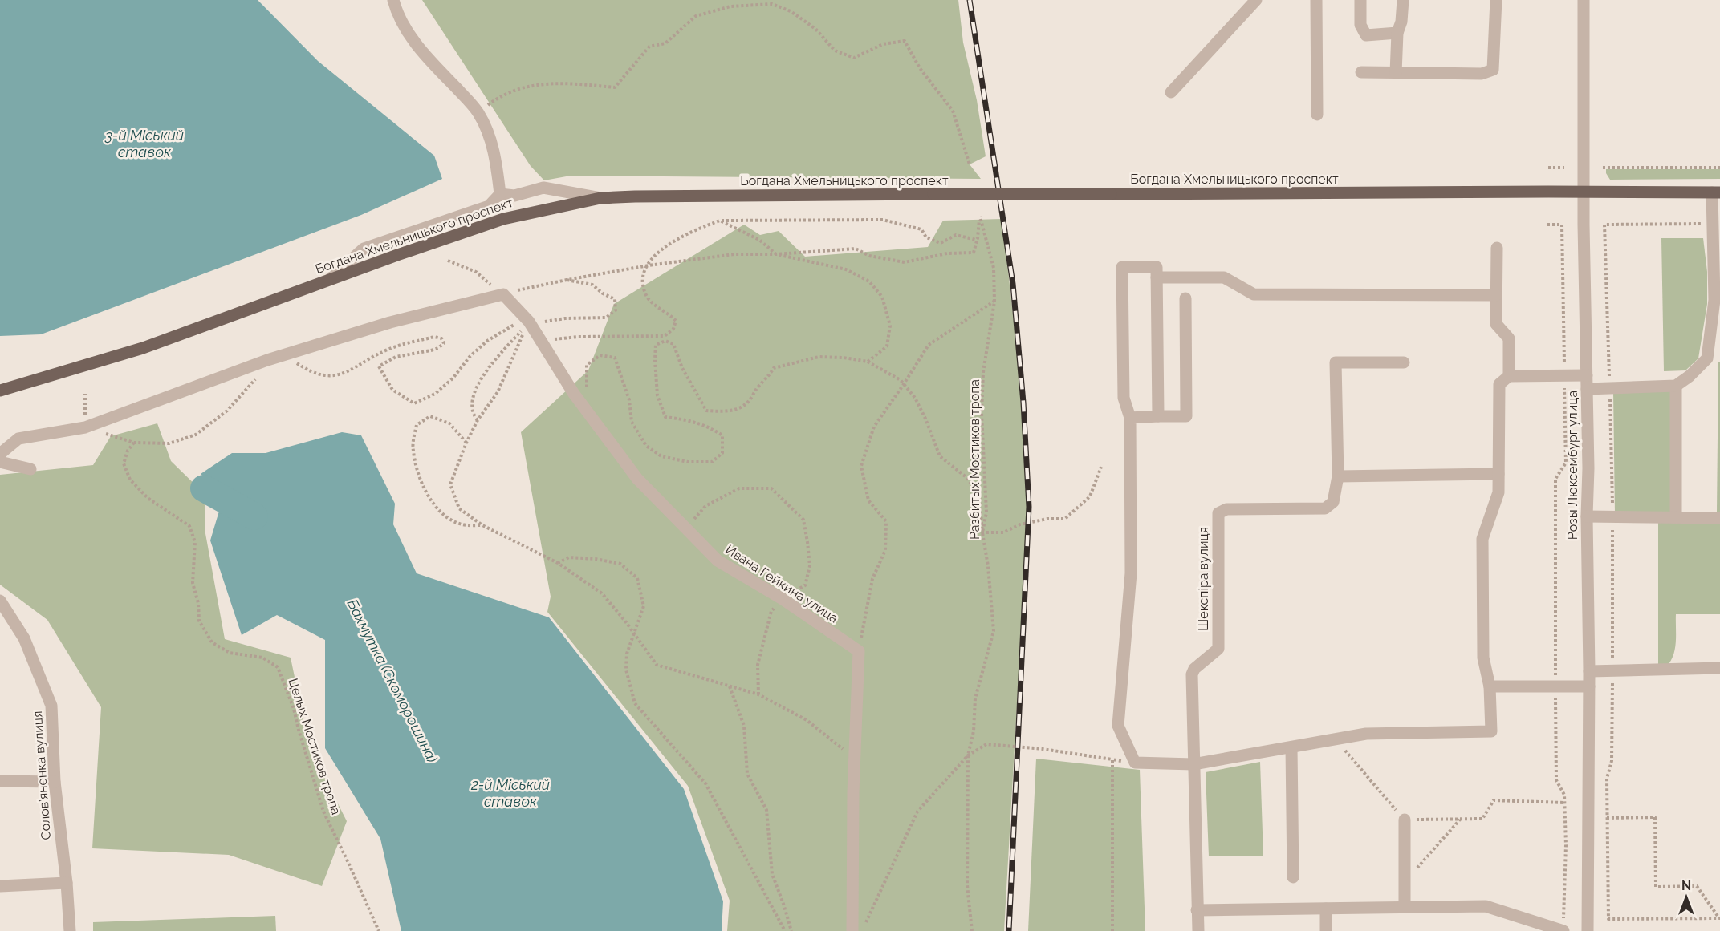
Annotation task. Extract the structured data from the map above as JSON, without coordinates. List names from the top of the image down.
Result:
{
  "streets": {
    "main road": ["Богдана Хмельницького проспект"],
    "street": [
      "Розы Люксембург улица",
      "Шекспіра вулиця",
      "Ивана Гейкина улица",
      "Солов’яненка вулиця"
    ],
    "path": ["Разбитых Мостиков тропа", "Целых Мостиков тропа"]
  },
  "crossings": [
    ["Богдана Хмельницького проспект", "Розы Люксембург улица"]
  ],
  "water": ["3-й Міський ставок", "Бахмутка (Скоморошина)", "2-й Міський ставок"],
  "north": "top"
}
